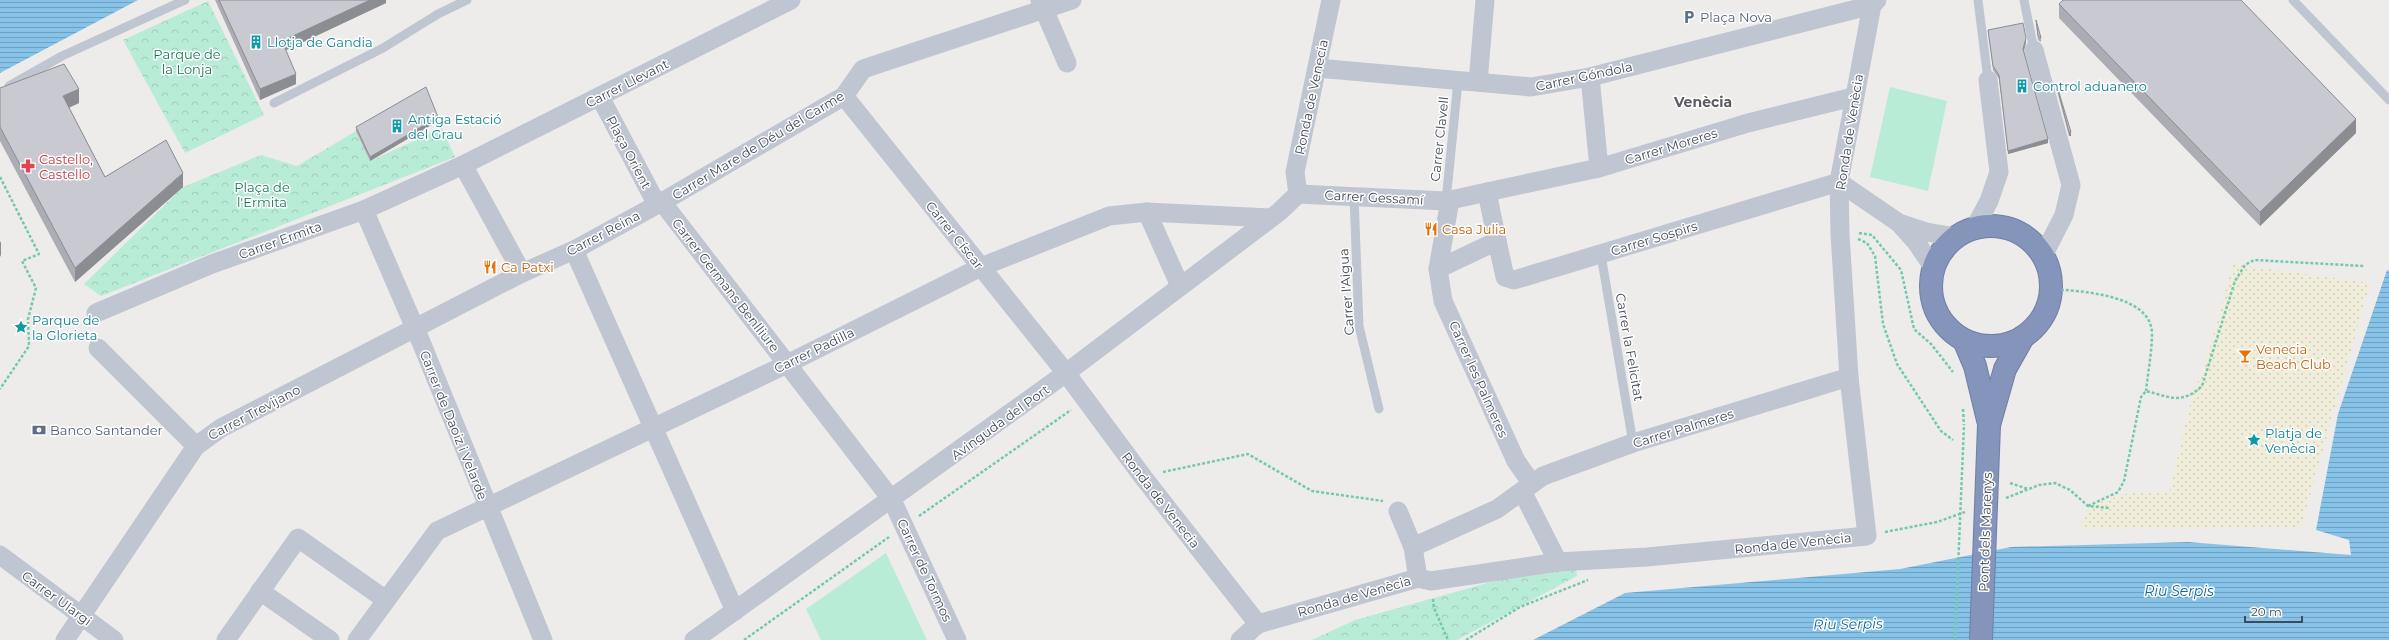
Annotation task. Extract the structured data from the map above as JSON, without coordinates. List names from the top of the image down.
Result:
{
  "streets": {
    "highway": ["Pont dels Marenys"],
    "street": [
      "Carrer Góndola",
      "Carrer Llevant",
      "Ronda de Venecia",
      "Ronda de Venècia",
      "Carrer Mare de Déu del Carme",
      "Carrer Moreres",
      "Plaça Orient",
      "Carrer Gessamí",
      "Carrer Reina",
      "Carrer Císcar",
      "Carrer Sospirs",
      "Carrer Ermita",
      "Carrer Germans Benlliure",
      "Carrer Padilla",
      "Carrer les Palmeres",
      "Carrer Trevijano",
      "Avinguda del Port",
      "Carrer de Daoiz i Velarde",
      "Carrer Palmeres",
      "Carrer de Tormos",
      "Carrer Ulargi"
    ],
    "lane": ["Carrer Clavell", "Carrer l'Aigua", "Carrer la Felicitat"]
  },
  "crossings": [
    ["Carrer Góndola", "Ronda de Venecia"],
    ["Carrer Góndola", "Ronda de Venècia"],
    ["Carrer Góndola", "Carrer Clavell"],
    ["Carrer Llevant", "Plaça Orient"],
    ["Carrer Llevant", "Carrer Ermita"],
    ["Ronda de Venecia", "Ronda de Venècia"],
    ["Ronda de Venecia", "Carrer Gessamí"],
    ["Ronda de Venecia", "Carrer Císcar"],
    ["Ronda de Venecia", "Avinguda del Port"],
    ["Ronda de Venècia", "Carrer Moreres"],
    ["Ronda de Venècia", "Carrer Sospirs"],
    ["Ronda de Venècia", "Carrer les Palmeres"],
    ["Ronda de Venècia", "Carrer Palmeres"],
    ["Carrer Clavell", "Carrer Gessamí"],
    ["Carrer Clavell", "Carrer les Palmeres"],
    ["Carrer Mare de Déu del Carme", "Plaça Orient"],
    ["Carrer Mare de Déu del Carme", "Carrer Reina"],
    ["Carrer Mare de Déu del Carme", "Carrer Císcar"],
    ["Carrer Mare de Déu del Carme", "Carrer Germans Benlliure"],
    ["Carrer Moreres", "Carrer Gessamí"],
    ["Plaça Orient", "Carrer Reina"],
    ["Plaça Orient", "Carrer Germans Benlliure"],
    ["Carrer Gessamí", "Carrer l'Aigua"],
    ["Carrer Gessamí", "Carrer les Palmeres"],
    ["Carrer Gessamí", "Avinguda del Port"],
    ["Carrer Reina", "Carrer Germans Benlliure"],
    ["Carrer Reina", "Carrer Trevijano"],
    ["Carrer Reina", "Carrer de Daoiz i Velarde"],
    ["Carrer Císcar", "Carrer Padilla"],
    ["Carrer Císcar", "Avinguda del Port"],
    ["Carrer Sospirs", "Carrer la Felicitat"],
    ["Carrer Ermita", "Carrer de Daoiz i Velarde"],
    ["Carrer Germans Benlliure", "Carrer Padilla"],
    ["Carrer Germans Benlliure", "Avinguda del Port"],
    ["Carrer Germans Benlliure", "Carrer de Tormos"],
    ["Carrer la Felicitat", "Carrer Palmeres"],
    ["Carrer Padilla", "Avinguda del Port"],
    ["Carrer Padilla", "Carrer de Daoiz i Velarde"],
    ["Carrer les Palmeres", "Carrer Palmeres"],
    ["Carrer Trevijano", "Carrer de Daoiz i Velarde"],
    ["Carrer Trevijano", "Carrer Ulargi"],
    ["Avinguda del Port", "Carrer de Tormos"]
  ],
  "districts": ["Venècia"],
  "water": ["Riu Serpis"],
  "parks": ["Parque de la Lonja", "Plaça de l'Ermita"],
  "places": {
    "parking": ["Plaça Nova"],
    "building": ["Llotja de Gandia", "Control aduanero", "Antiga Estació del Grau"],
    "pharmacy": ["Castello, Castello"],
    "restaurant": ["Casa Julia", "Ca Patxi"],
    "place": ["Parque de la Glorieta", "Platja de Venècia"],
    "bar": ["Venecia Beach Club"],
    "bank": ["Banco Santander"]
  },
  "scale_bar": "20 m"
}
